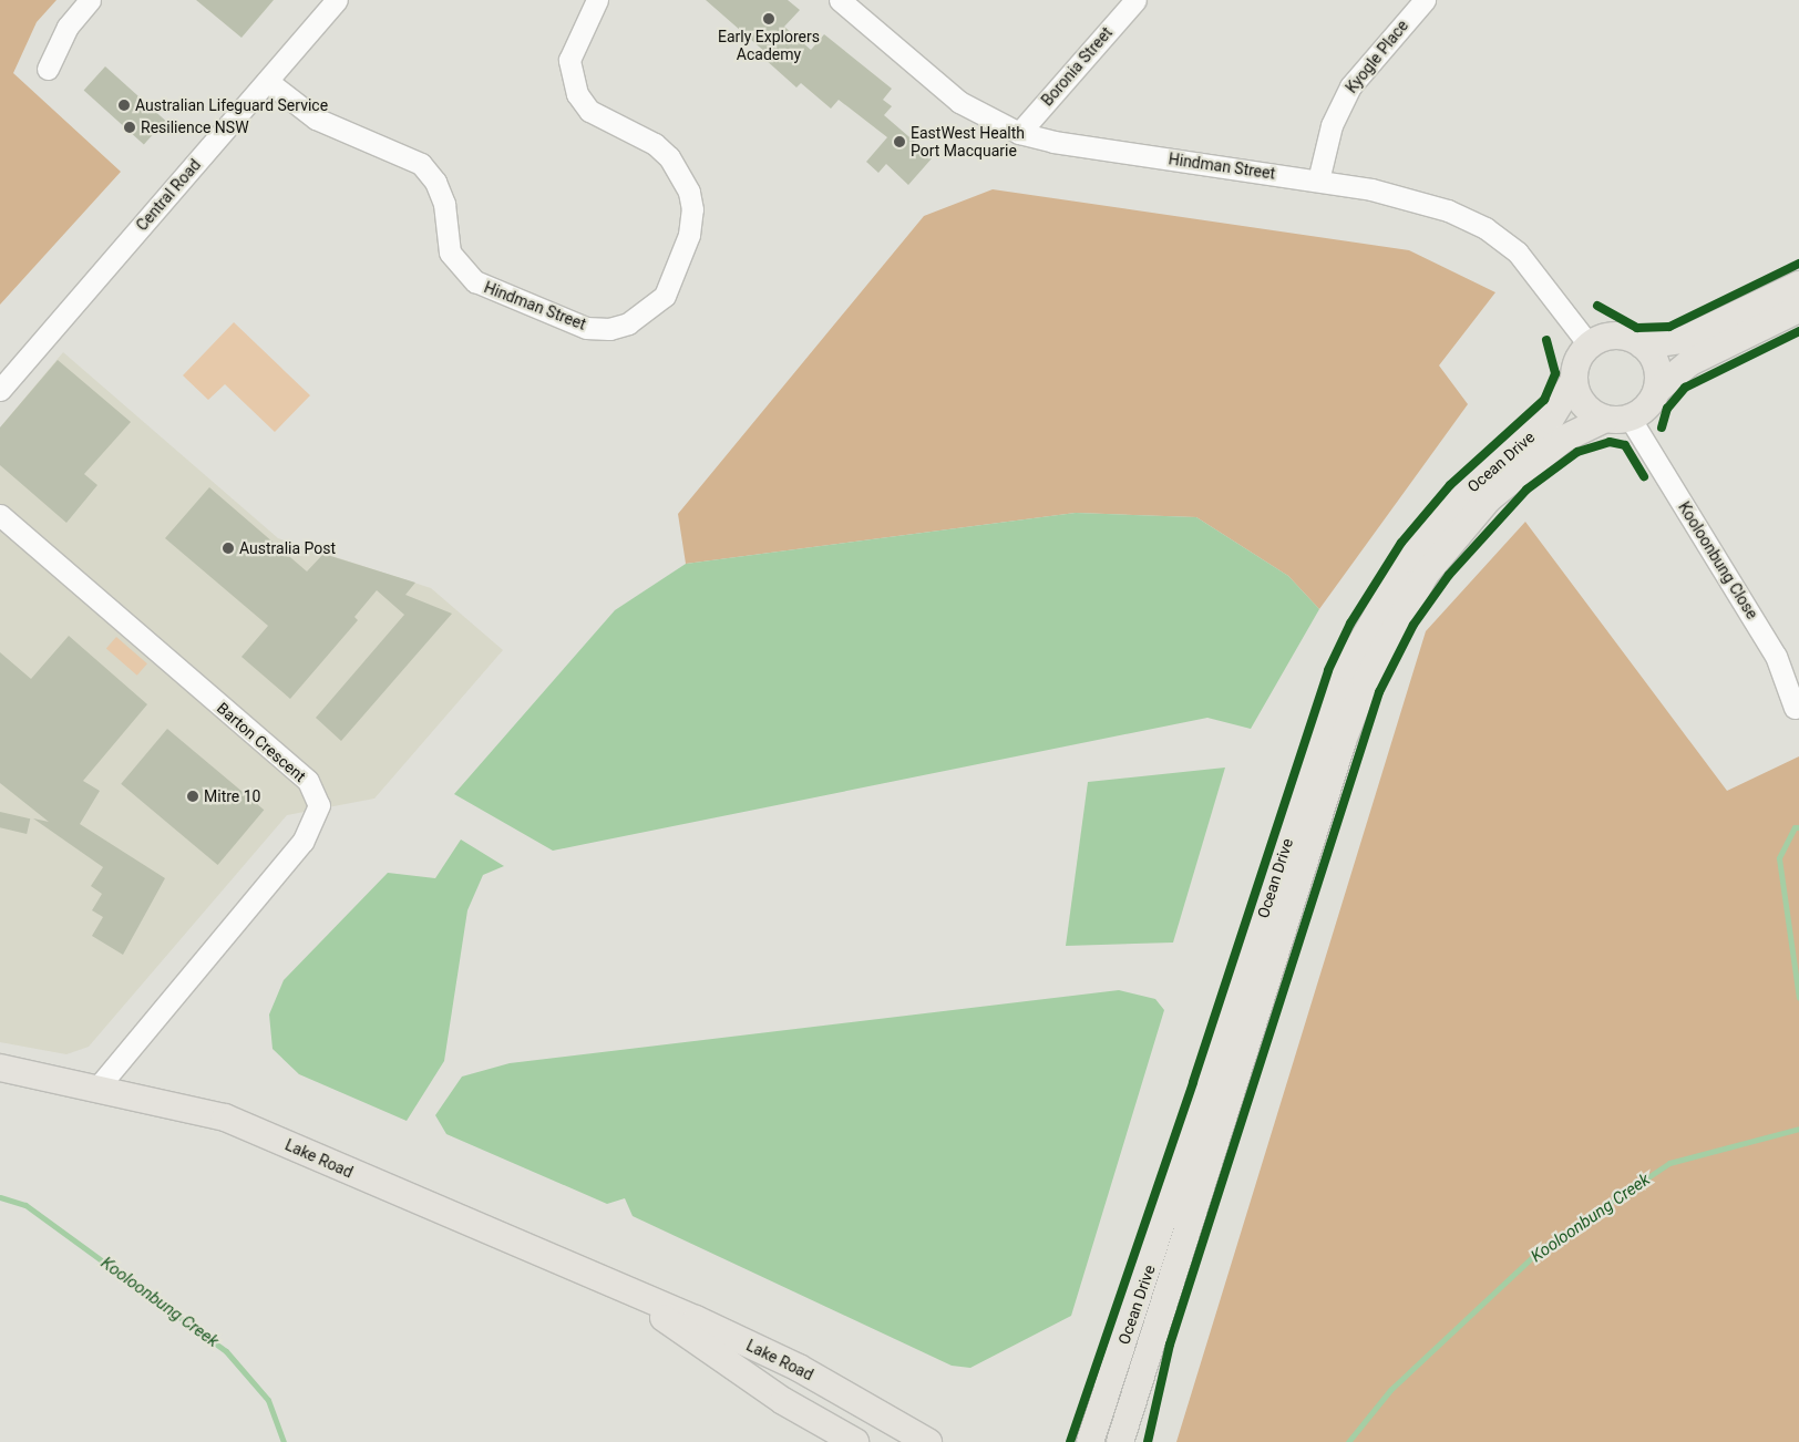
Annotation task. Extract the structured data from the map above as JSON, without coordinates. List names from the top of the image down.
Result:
{
  "streets": {
    "main road": ["Ocean Drive", "Lake Road"],
    "street": [
      "Kyogle Place",
      "Boronia Street",
      "Hindman Street",
      "Central Road",
      "Kooloonbung Close",
      "Barton Crescent"
    ]
  },
  "crossings": [
    ["Kyogle Place", "Hindman Street"],
    ["Boronia Street", "Hindman Street"],
    ["Hindman Street", "Central Road"],
    ["Hindman Street", "Ocean Drive"],
    ["Hindman Street", "Kooloonbung Close"],
    ["Ocean Drive", "Kooloonbung Close"],
    ["Barton Crescent", "Lake Road"]
  ],
  "water": ["Kooloonbung Creek"],
  "places": [
    "Early Explorers Academy",
    "Australian Lifeguard Service",
    "Resilience NSW",
    "EastWest Health Port Macquarie",
    "Australia Post",
    "Mitre 10"
  ]
}
